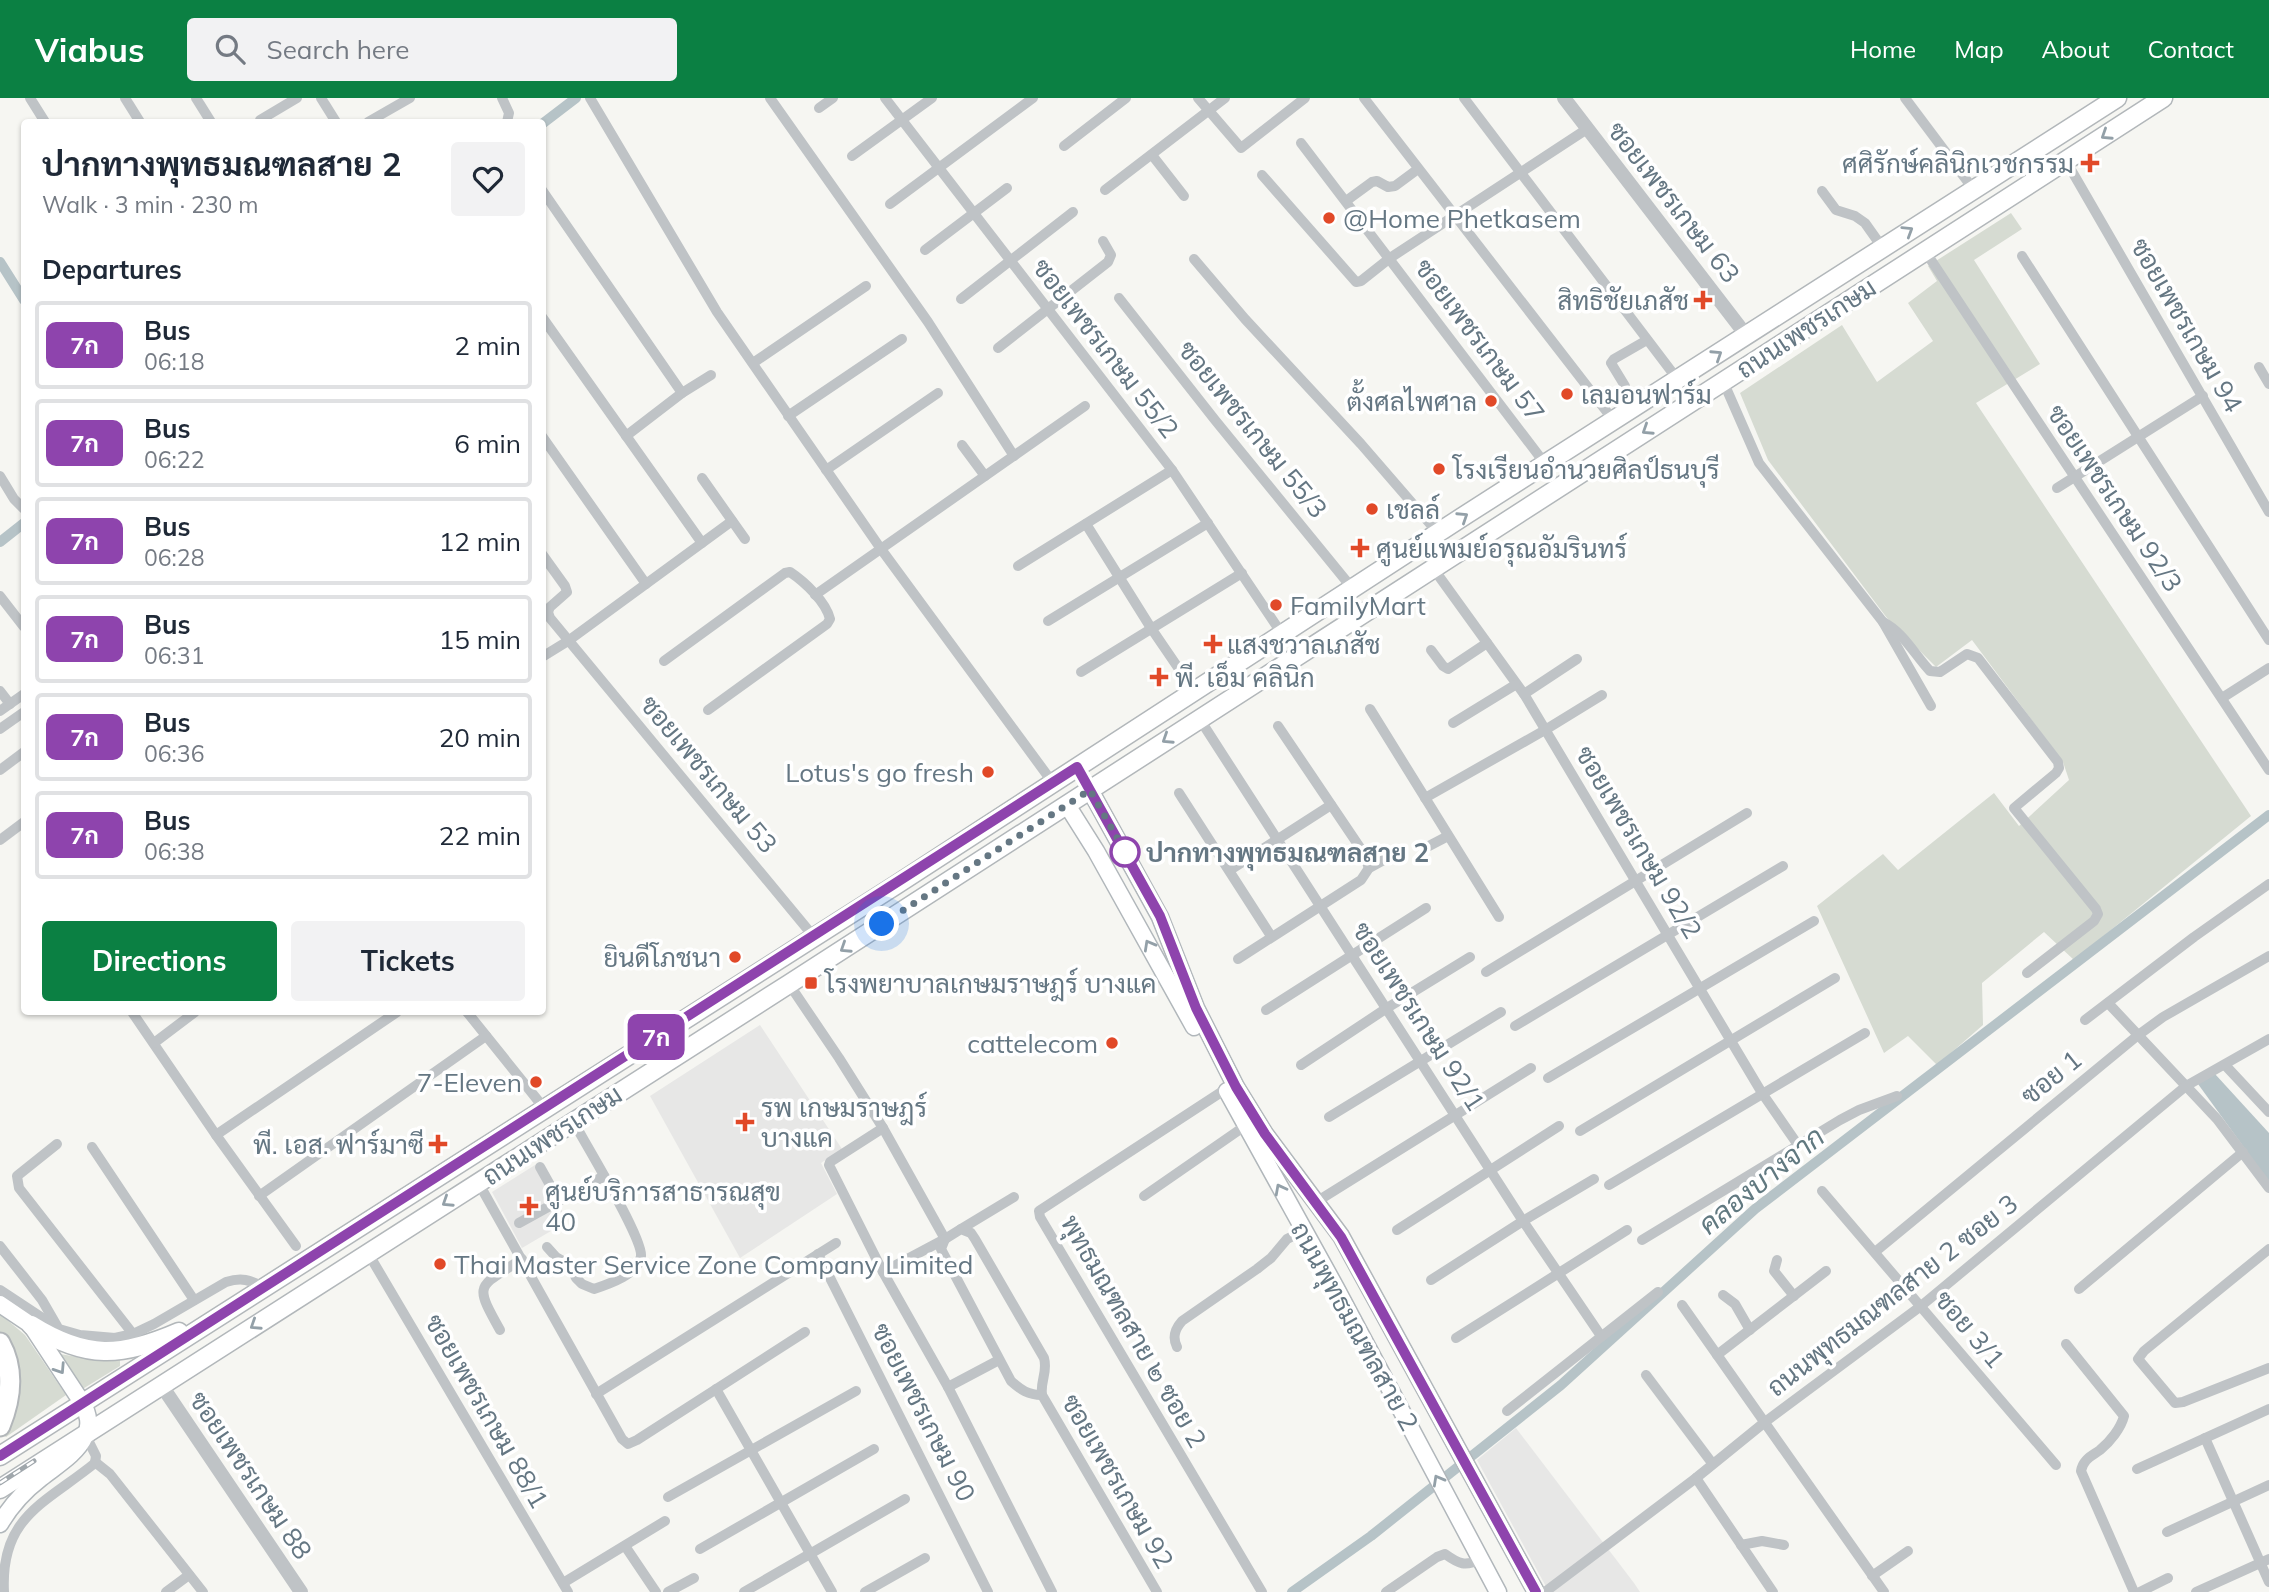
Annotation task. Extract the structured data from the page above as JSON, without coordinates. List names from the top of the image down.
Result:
{
  "streets": {
    "main road": ["ถนนเพชรเกษม", "ถนนพุทธมณฑลสาย 2"],
    "street": [
      "ซอยเพชรเกษม 63",
      "ซอยเพชรเกษม 94",
      "ซอยเพชรเกษม 57",
      "ซอยเพชรเกษม 55/2",
      "ซอยเพชรเกษม 55/3",
      "ซอยเพชรเกษม 92/3",
      "ซอยเพชรเกษม 53",
      "ซอยเพชรเกษม 92/2",
      "ซอยเพชรเกษม 92/1",
      "ซอย 1",
      "ถนนพุทธมณฑลสาย 2 ซอย 3",
      "ซอย 3/1",
      "พุทธมณฑลสาย ๒ ซอย 2",
      "ซอยเพชรเกษม 88/1",
      "ซอยเพชรเกษม 90",
      "ซอยเพชรเกษม 88",
      "ซอยเพชรเกษม 92"
    ]
  },
  "crossings": [
    ["ซอยเพชรเกษม 63", "ถนนเพชรเกษม"],
    ["ซอยเพชรเกษม 94", "ถนนเพชรเกษม"],
    ["ถนนเพชรเกษม", "ซอยเพชรเกษม 57"],
    ["ถนนเพชรเกษม", "ซอยเพชรเกษม 55/2"],
    ["ถนนเพชรเกษม", "ซอยเพชรเกษม 55/3"],
    ["ถนนเพชรเกษม", "ซอยเพชรเกษม 92/3"],
    ["ถนนเพชรเกษม", "ซอยเพชรเกษม 53"],
    ["ถนนเพชรเกษม", "ซอยเพชรเกษม 92/2"],
    ["ถนนเพชรเกษม", "ซอยเพชรเกษม 92/1"],
    ["ถนนเพชรเกษม", "ถนนพุทธมณฑลสาย 2"],
    ["ถนนเพชรเกษม", "ซอยเพชรเกษม 88/1"],
    ["ถนนเพชรเกษม", "ซอยเพชรเกษม 88"],
    ["ซอย 1", "ซอย 3/1"],
    ["ถนนพุทธมณฑลสาย 2 ซอย 3", "ซอย 3/1"],
    ["ถนนพุทธมณฑลสาย 2", "พุทธมณฑลสาย ๒ ซอย 2"]
  ],
  "water": ["คลองบางจาก"],
  "places": {
    "health": [
      "ศศิรักษ์คลินิกเวชกรรม",
      "สิทธิชัยเภสัช",
      "ศูนย์แพมย์อรุณอัมรินทร์",
      "แสงชวาลเภสัช",
      "พี. เอ็ม คลินิก",
      "รพ เกษมราษฎร์ บางแค",
      "พี. เอส. ฟาร์มาซี",
      "ศูนย์บริการสาธารณสุข 40"
    ],
    "other": [
      "@Home Phetkasem",
      "เลมอนฟาร์ม",
      "ตั้งศลไพศาล",
      "โรงเรียนอำนวยศิลป์ธนบุรี",
      "เชลล์",
      "FamilyMart",
      "Lotus's go fresh",
      "ปากทางพุทธมณฑลสาย 2",
      "ยินดีโภชนา",
      "cattelecom",
      "7-Eleven",
      "Thai Master Service Zone Company Limited"
    ],
    "transit": ["โรงพยาบาลเกษมราษฎร์ บางแค"]
  },
  "lines": ["bus line 7ก"],
  "page": {
    "header": "Viabus",
    "search": "Search here",
    "nav": [
      "Home",
      "Map",
      "About",
      "Contact"
    ],
    "on_map": "7ก",
    "heading": [
      ["ปากทางพุทธมณฑลสาย 2", "Walk · 3 min · 230 m"],
      "Departures"
    ],
    "list": [
      {
        "mark": "7ก",
        "name": "Bus",
        "note": "06:18",
        "value": "2 min"
      },
      {
        "mark": "7ก",
        "name": "Bus",
        "note": "06:22",
        "value": "6 min"
      },
      {
        "mark": "7ก",
        "name": "Bus",
        "note": "06:28",
        "value": "12 min"
      },
      {
        "mark": "7ก",
        "name": "Bus",
        "note": "06:31",
        "value": "15 min"
      },
      {
        "mark": "7ก",
        "name": "Bus",
        "note": "06:36",
        "value": "20 min"
      },
      {
        "mark": "7ก",
        "name": "Bus",
        "note": "06:38",
        "value": "22 min"
      }
    ],
    "buttons": ["Directions", "Tickets"]
  }
}
